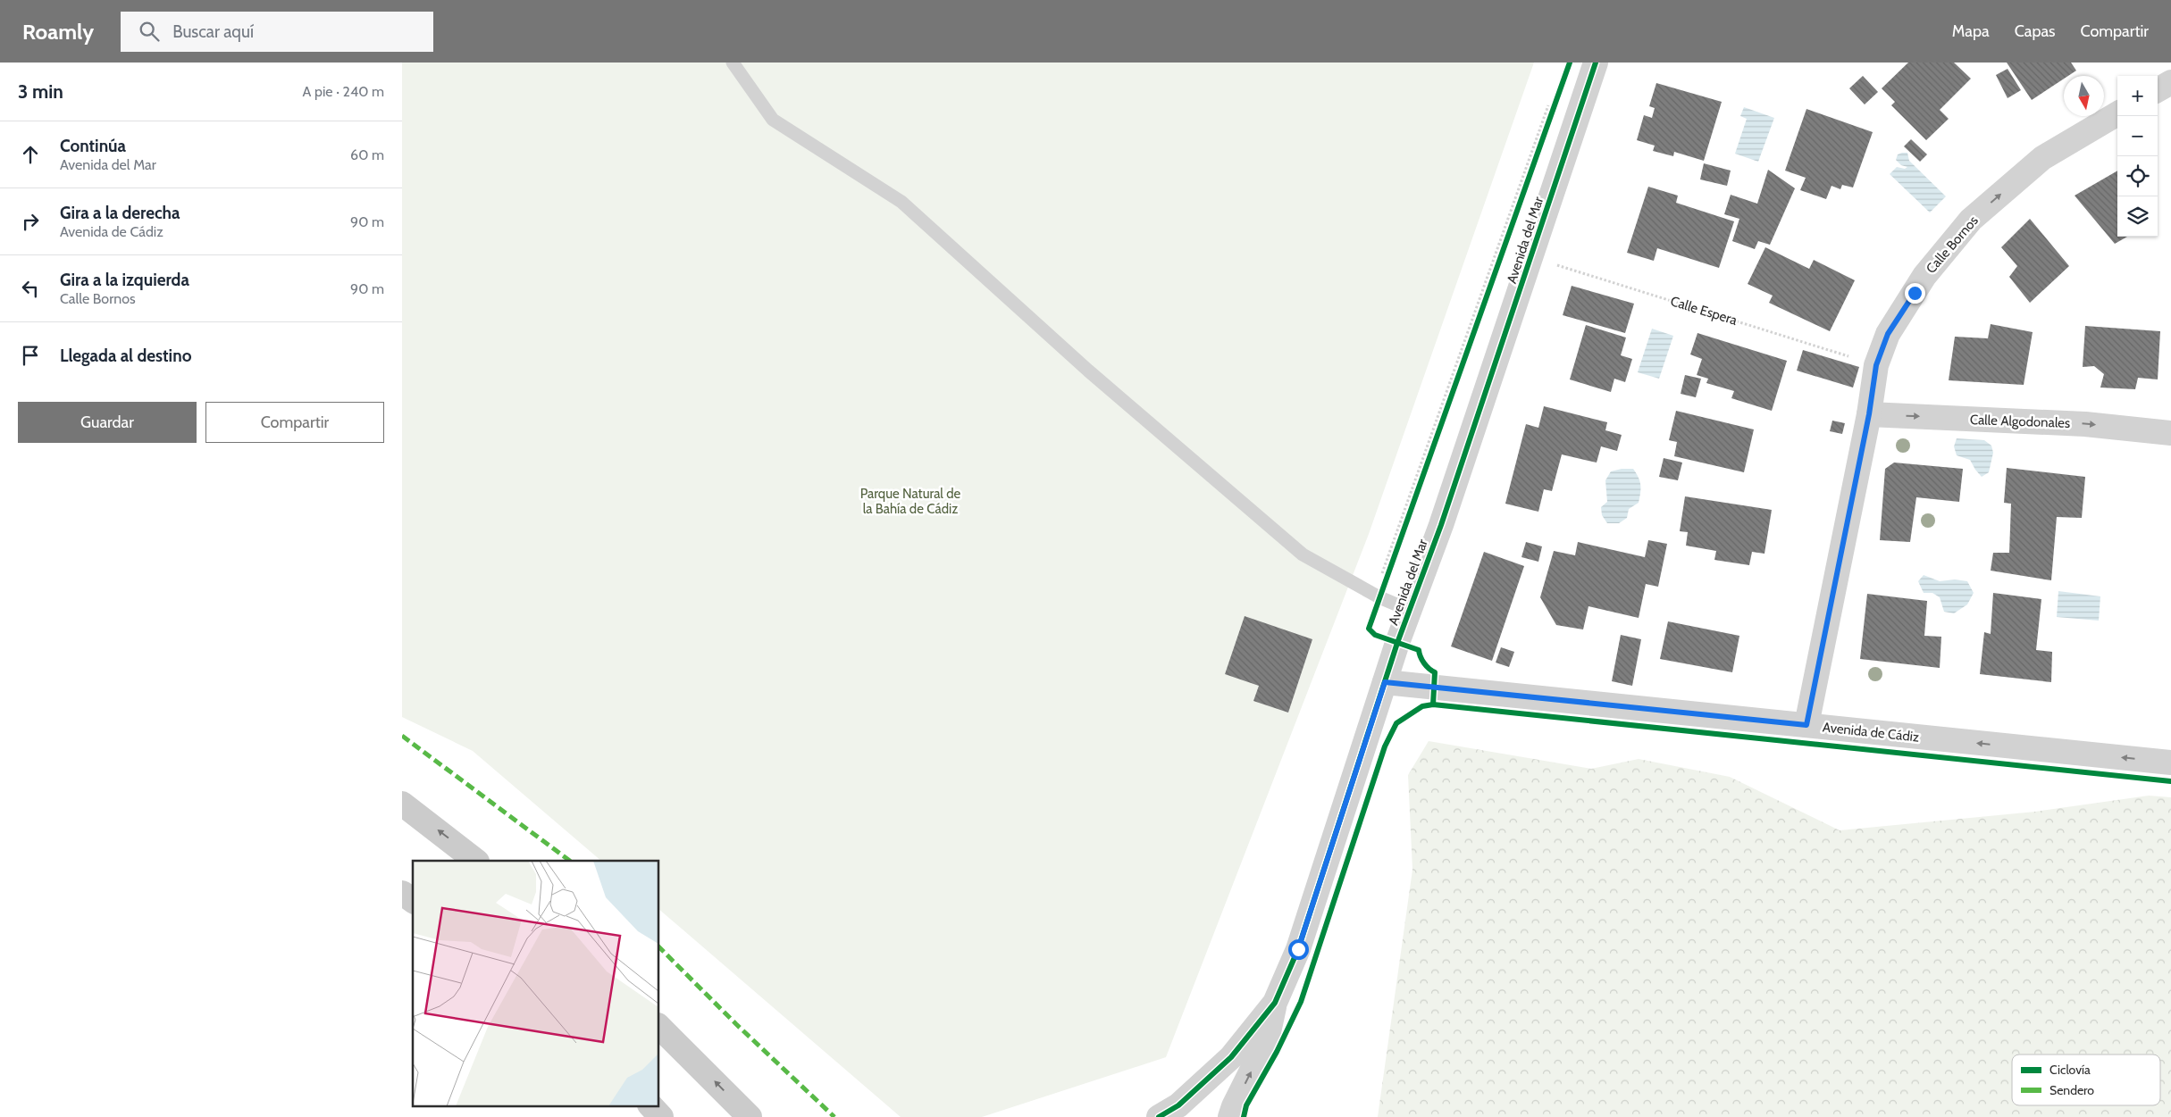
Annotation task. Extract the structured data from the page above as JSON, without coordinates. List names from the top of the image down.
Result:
{
  "streets": {
    "street": [
      "Avenida del Mar",
      "Calle Bornos",
      "Calle Algodonales",
      "Avenida de Cádiz"
    ],
    "path": ["Calle Espera"]
  },
  "crossings": [
    ["Avenida del Mar", "Calle Espera"],
    ["Avenida del Mar", "Avenida de Cádiz"],
    ["Calle Bornos", "Calle Espera"],
    ["Calle Bornos", "Calle Algodonales"],
    ["Calle Bornos", "Avenida de Cádiz"]
  ],
  "one_way": ["Calle Bornos", "Calle Algodonales", "Avenida de Cádiz"],
  "parks": ["Parque Natural de la Bahía de Cádiz"],
  "legend": ["Ciclovía", "Sendero"],
  "north": "bottom",
  "page": {
    "header": "Roamly",
    "search": "Buscar aquí",
    "nav": ["Mapa", "Capas", "Compartir"],
    "heading": ["3 min", "A pie · 240 m"],
    "map_buttons": ["+", "−"],
    "list": [
      ["Continúa", "Avenida del Mar", "60 m"],
      ["Gira a la derecha", "Avenida de Cádiz", "90 m"],
      ["Gira a la izquierda", "Calle Bornos", "90 m"],
      "Llegada al destino"
    ],
    "buttons": ["Guardar", "Compartir"]
  }
}
